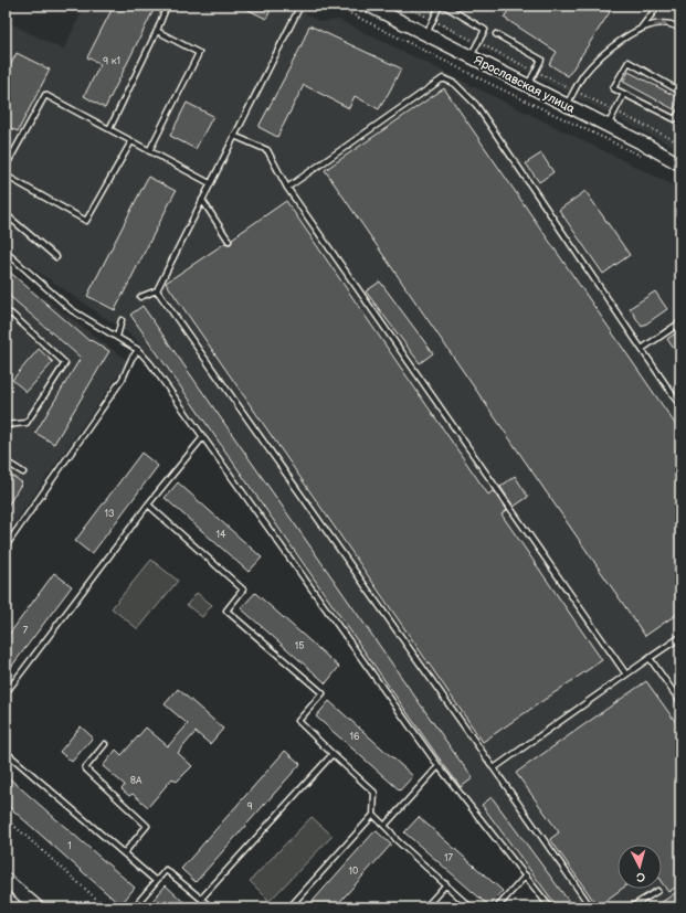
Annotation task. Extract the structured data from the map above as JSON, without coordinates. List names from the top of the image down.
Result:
{
  "streets": {
    "street": ["Ярославская улица"]
  },
  "house_numbers": [
    "9 к1",
    "13",
    "14",
    "7",
    "15",
    "16",
    "8А",
    "9",
    "1",
    "17",
    "10"
  ],
  "north": "bottom"
}
